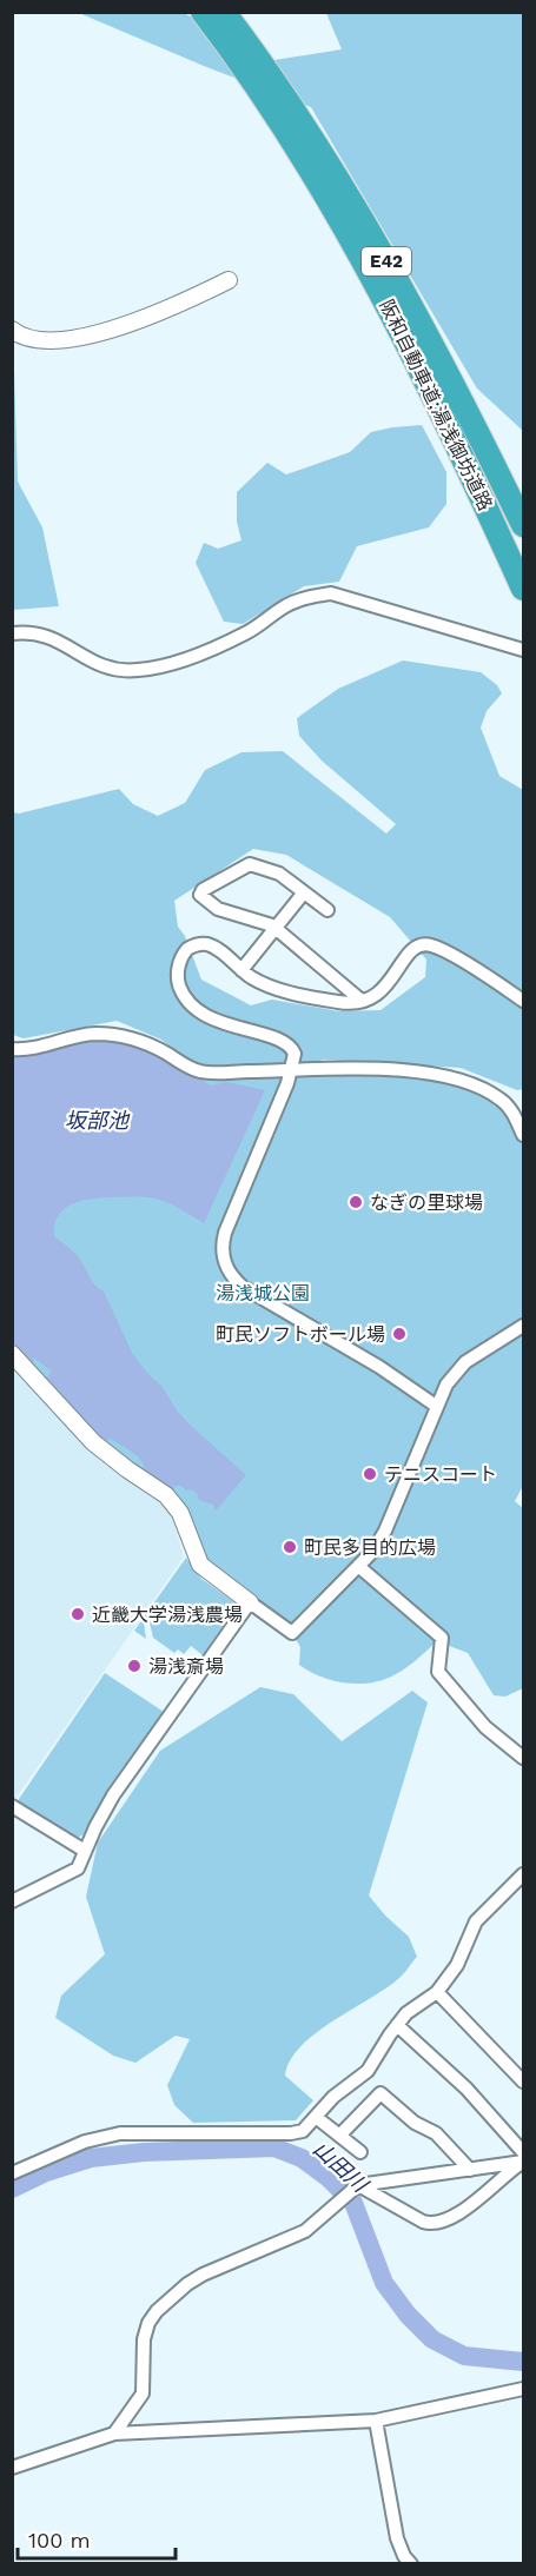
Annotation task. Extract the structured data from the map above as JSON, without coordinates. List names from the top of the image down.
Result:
{
  "streets": {
    "highway": ["E42", "阪和自動車道;湯浅御坊道路"]
  },
  "water": ["坂部池", "山田川"],
  "parks": ["湯浅城公園"],
  "places": [
    "なぎの里球場",
    "町民ソフトボール場",
    "テニスコート",
    "町民多目的広場",
    "近畿大学湯浅農場",
    "湯浅斎場"
  ],
  "scale_bar": "100 m"
}
